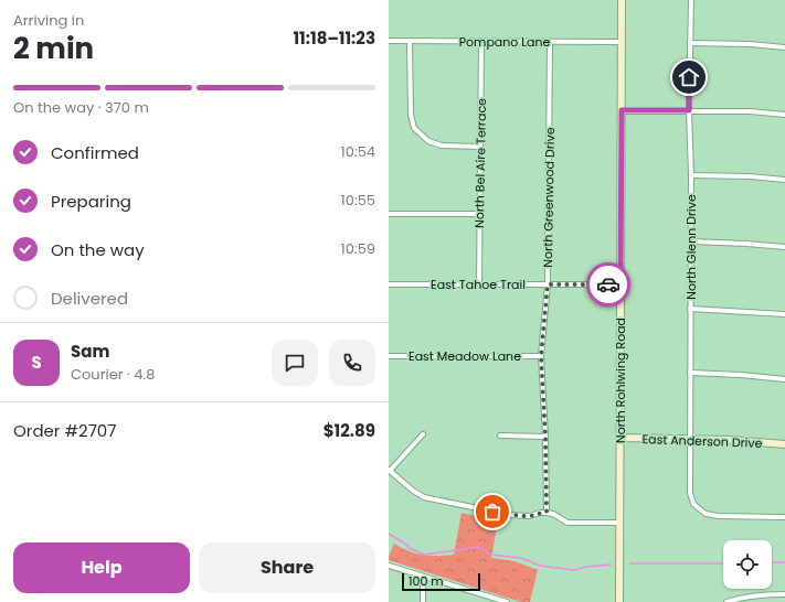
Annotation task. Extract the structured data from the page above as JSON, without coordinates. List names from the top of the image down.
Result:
{
  "streets": {
    "street": [
      "Pompano Lane",
      "North Bel Aire Terrace",
      "North Greenwood Drive",
      "North Glenn Drive",
      "East Tahoe Trail",
      "East Meadow Lane",
      "North Rohlwing Road",
      "East Anderson Drive"
    ]
  },
  "crossings": [
    ["Pompano Lane", "North Bel Aire Terrace"],
    ["Pompano Lane", "North Greenwood Drive"],
    ["Pompano Lane", "North Rohlwing Road"],
    ["North Bel Aire Terrace", "East Tahoe Trail"],
    ["North Greenwood Drive", "East Tahoe Trail"],
    ["North Greenwood Drive", "East Meadow Lane"],
    ["North Glenn Drive", "East Anderson Drive"],
    ["East Tahoe Trail", "North Rohlwing Road"],
    ["North Rohlwing Road", "East Anderson Drive"]
  ],
  "scale_bar": "100 m",
  "page": {
    "heading": ["2 min", "Arriving in", "11:18–11:23"],
    "panel": [
      "Sam",
      "Courier · 4.8",
      "Order #2707",
      "$12.89"
    ],
    "bar": "On the way · 370 m",
    "list": [
      ["Confirmed", "10:54"],
      ["Preparing", "10:55"],
      ["On the way", "10:59"],
      "Delivered"
    ],
    "round": "S",
    "buttons": ["Help", "Share"],
    "scale": "100 m"
  }
}
